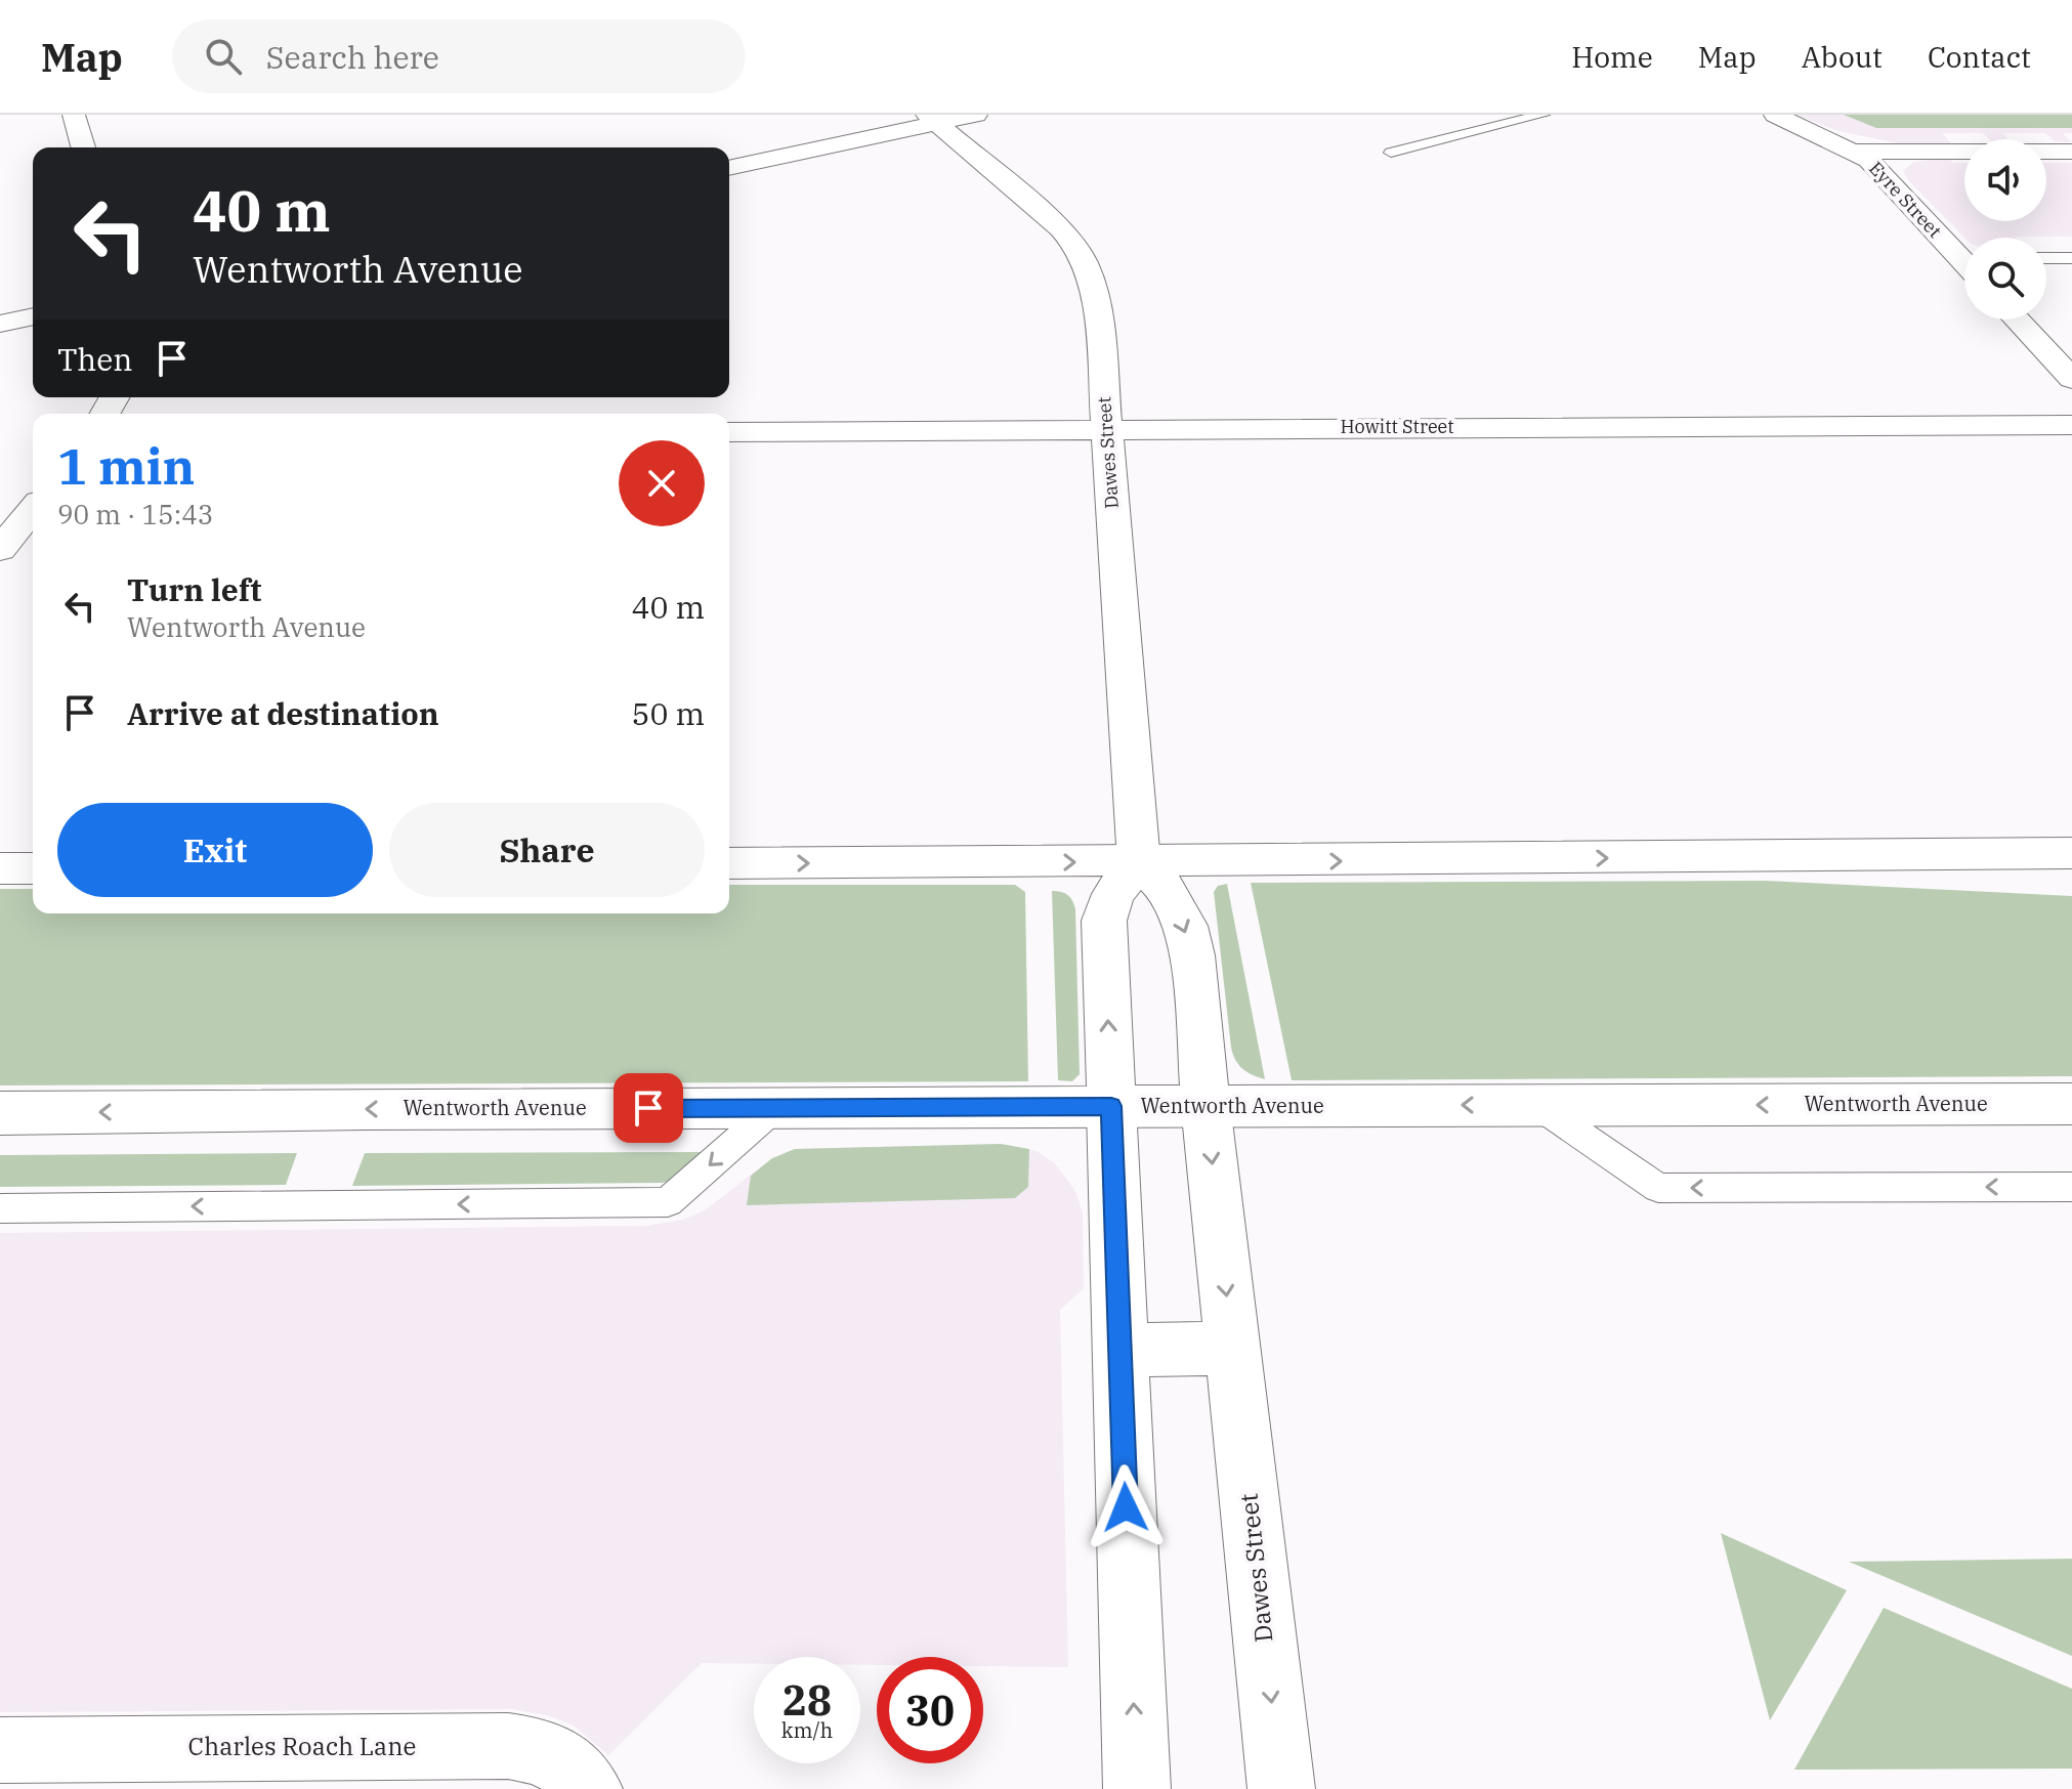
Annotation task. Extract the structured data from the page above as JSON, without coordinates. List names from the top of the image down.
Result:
{
  "streets": {
    "street": [
      "Eyre Street",
      "Howitt Street",
      "Dawes Street",
      "Wentworth Avenue",
      "Charles Roach Lane"
    ]
  },
  "crossings": [
    ["Howitt Street", "Dawes Street"],
    ["Dawes Street", "Wentworth Avenue"]
  ],
  "page": {
    "header": "Map",
    "search": "Search here",
    "nav": [
      "Home",
      "Map",
      "About",
      "Contact"
    ],
    "turn": ["40 m", "Wentworth Avenue"],
    "then": "Then",
    "heading": ["1 min", "90 m · 15:43"],
    "list": [
      {
        "name": "Turn left",
        "note": "Wentworth Avenue",
        "value": "40 m"
      },
      {
        "name": "Arrive at destination",
        "value": "50 m"
      }
    ],
    "buttons": ["Exit", "Share"],
    "speed": "28 km/h",
    "limit": "30"
  }
}
